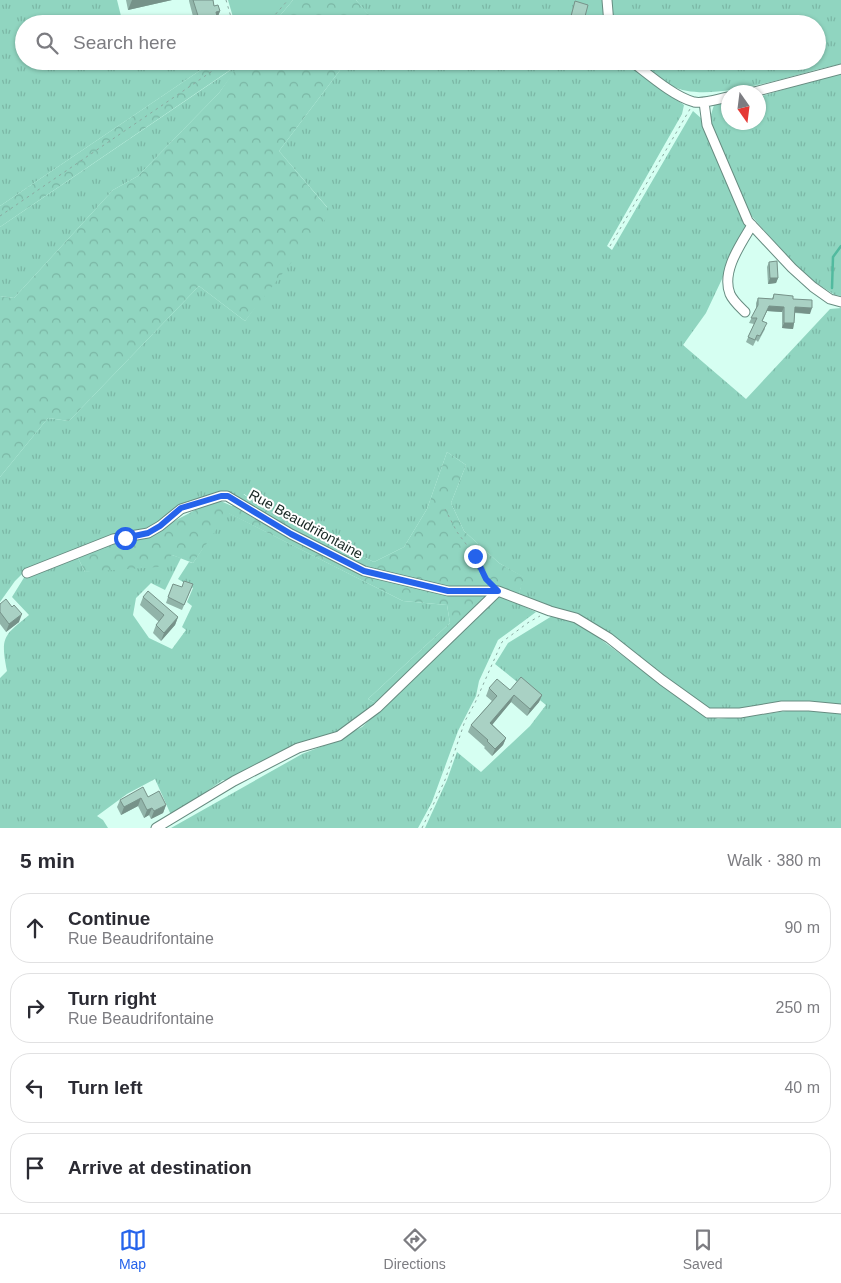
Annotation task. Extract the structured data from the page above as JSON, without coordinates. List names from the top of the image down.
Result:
{
  "streets": {
    "street": ["Rue Beaudrifontaine"]
  },
  "north": "bottom",
  "page": {
    "search": "Search here",
    "heading": ["5 min", "Walk · 380 m"],
    "list": [
      ["Continue", "Rue Beaudrifontaine", "90 m"],
      ["Turn right", "Rue Beaudrifontaine", "250 m"],
      ["Turn left", "40 m"],
      "Arrive at destination"
    ],
    "nav": ["Map", "Directions", "Saved"]
  }
}
